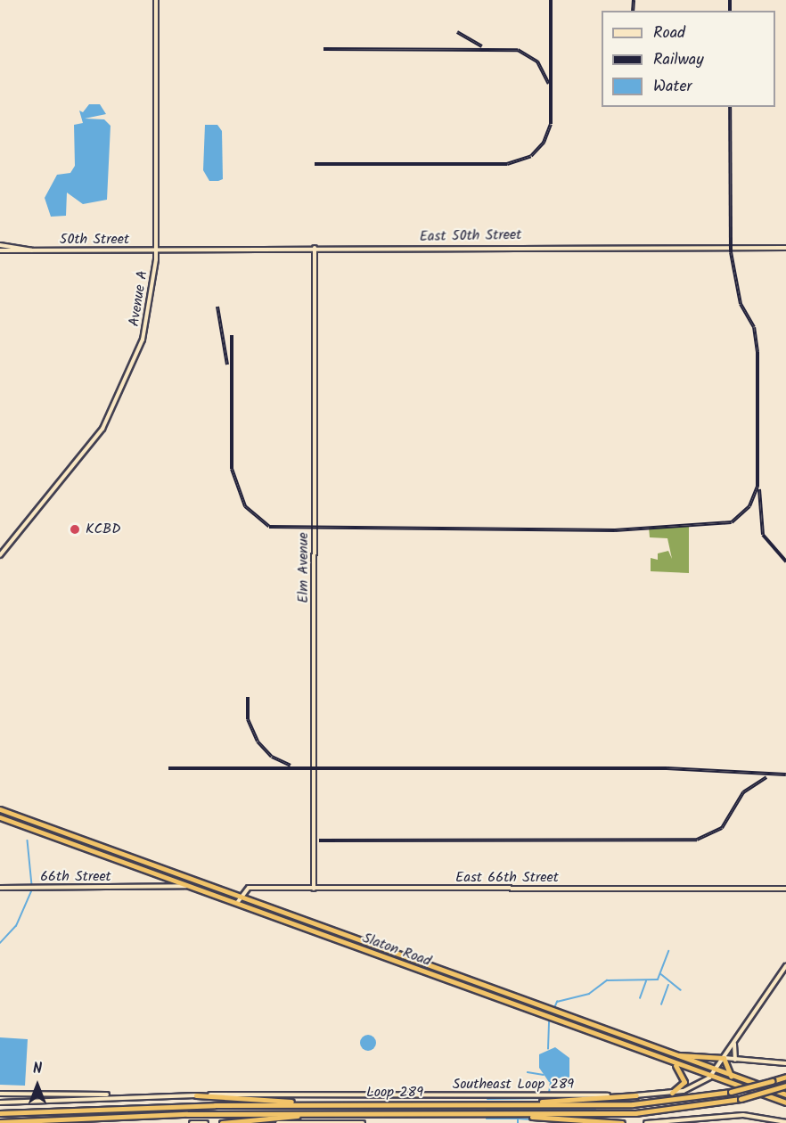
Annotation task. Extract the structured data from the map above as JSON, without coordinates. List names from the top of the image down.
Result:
{
  "streets": {
    "highway": ["Slaton Road", "Loop 289"],
    "main road": [
      "East 50th Street",
      "50th Street",
      "Avenue A",
      "Elm Avenue",
      "66th Street",
      "East 66th Street",
      "Southeast Loop 289"
    ]
  },
  "crossings": [
    ["East 50th Street", "50th Street"],
    ["East 50th Street", "Avenue A"],
    ["East 50th Street", "Elm Avenue"],
    ["50th Street", "Avenue A"],
    ["Elm Avenue", "East 66th Street"],
    ["66th Street", "Slaton Road"],
    ["East 66th Street", "Slaton Road"],
    ["Slaton Road", "Southeast Loop 289"]
  ],
  "places": ["KCBD"],
  "legend": ["Road", "Railway", "Water"],
  "north": "top"
}
